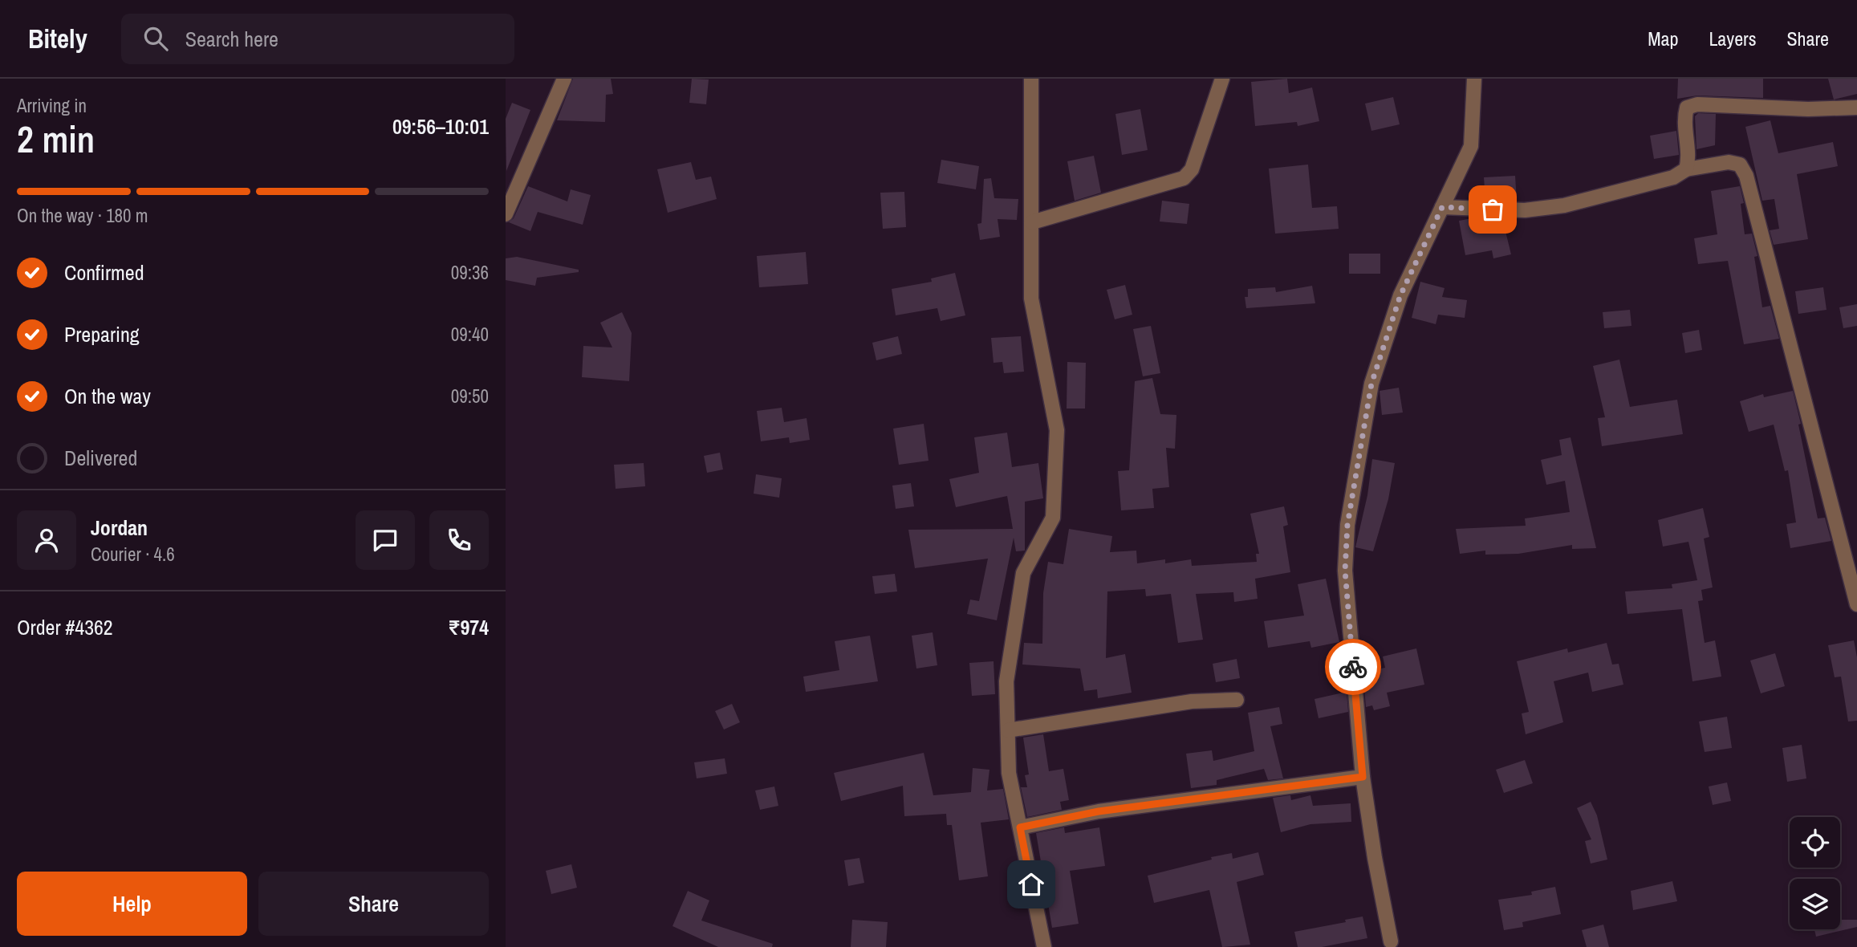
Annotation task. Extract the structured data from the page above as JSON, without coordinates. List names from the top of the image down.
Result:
{
  "page": {
    "header": "Bitely",
    "search": "Search here",
    "nav": ["Map", "Layers", "Share"],
    "heading": ["2 min", "Arriving in", "09:56–10:01"],
    "panel": [
      "Jordan",
      "Courier · 4.6",
      "Order #4362",
      "₹974"
    ],
    "bar": "On the way · 180 m",
    "list": [
      ["Confirmed", "09:36"],
      ["Preparing", "09:40"],
      ["On the way", "09:50"],
      "Delivered"
    ],
    "buttons": ["Help", "Share"]
  }
}
